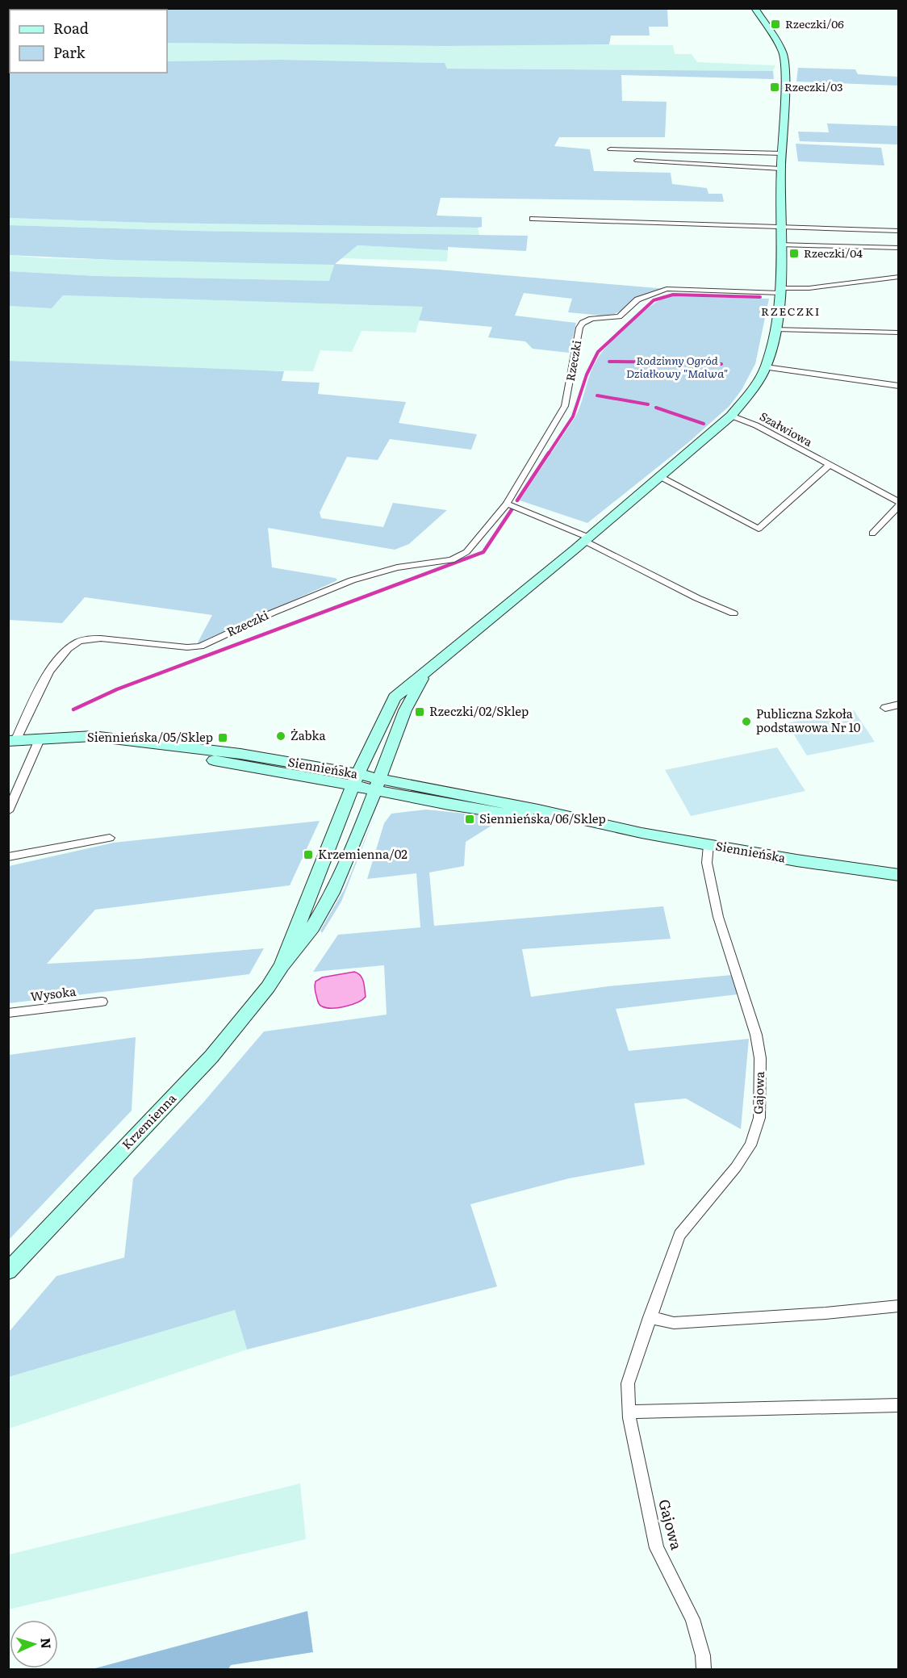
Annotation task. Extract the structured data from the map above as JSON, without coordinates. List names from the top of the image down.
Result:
{
  "streets": {
    "main road": ["Siennieńska", "Krzemienna"],
    "street": [
      "Rzeczki",
      "Szałwiowa",
      "Wysoka",
      "Gajowa"
    ]
  },
  "crossings": [
    ["Rzeczki", "Siennieńska"],
    ["Siennieńska", "Gajowa"],
    ["Siennieńska", "Krzemienna"]
  ],
  "districts": ["RZECZKI"],
  "parks": ["Rodzinny Ogród Działkowy \"Malwa\""],
  "places": {
    "transit": [
      "Rzeczki/06",
      "Rzeczki/03",
      "Rzeczki/04",
      "Rzeczki/02/Sklep",
      "Siennieńska/05/Sklep",
      "Siennieńska/06/Sklep",
      "Krzemienna/02"
    ],
    "other": ["Publiczna Szkoła podstawowa Nr 10", "Żabka"]
  },
  "legend": ["Road", "Park"],
  "north": "right"
}
